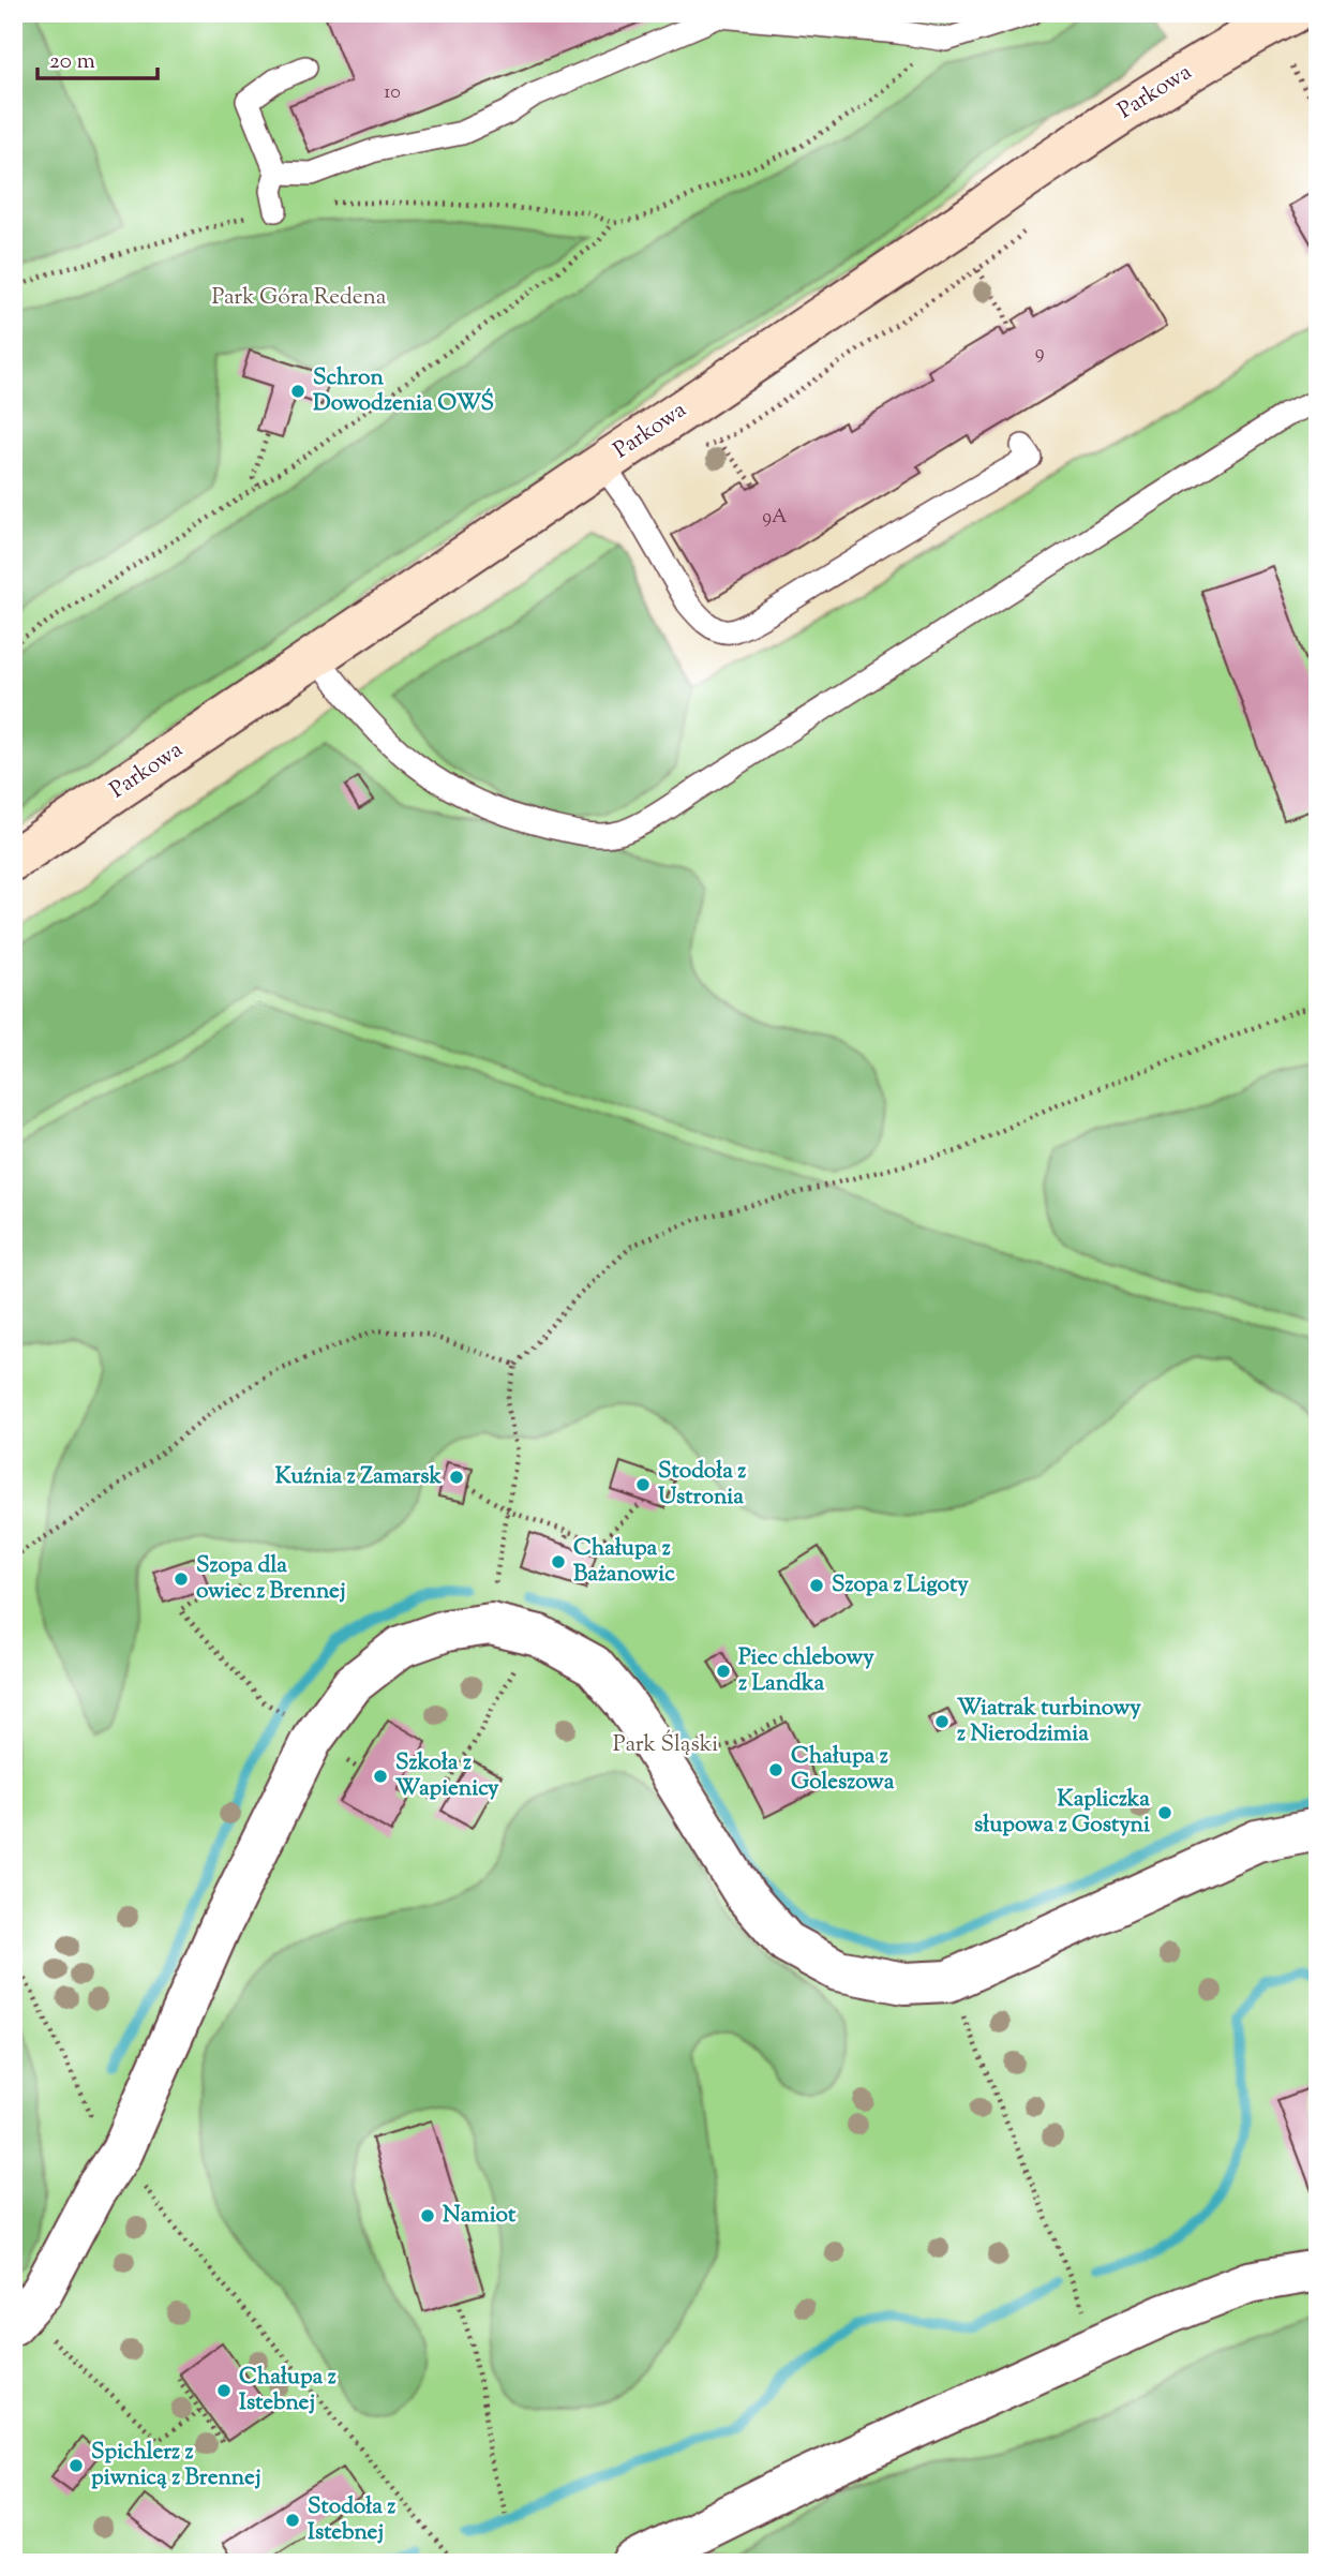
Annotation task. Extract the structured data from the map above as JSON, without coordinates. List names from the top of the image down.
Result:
{
  "streets": {
    "street": ["Parkowa"]
  },
  "parks": ["Park Góra Redena", "Park Śląski"],
  "places": [
    "Schron Dowodzenia OWŚ",
    "Kuźnia z Zamarsk",
    "Stodoła z Ustronia",
    "Chałupa z Bażanowic",
    "Szopa dla owiec z Brennej",
    "Szopa z Ligoty",
    "Piec chlebowy z Landka",
    "Wiatrak turbinowy z Nierodzimia",
    "Chałupa z Goleszowa",
    "Szkoła z Wapienicy",
    "Kapliczka słupowa z Gostyni",
    "Namiot",
    "Chałupa z Istebnej",
    "Spichlerz z piwnicą z Brennej",
    "Stodoła z Istebnej"
  ],
  "house_numbers": ["10", "9", "9A"],
  "scale_bar": "20 m"
}
